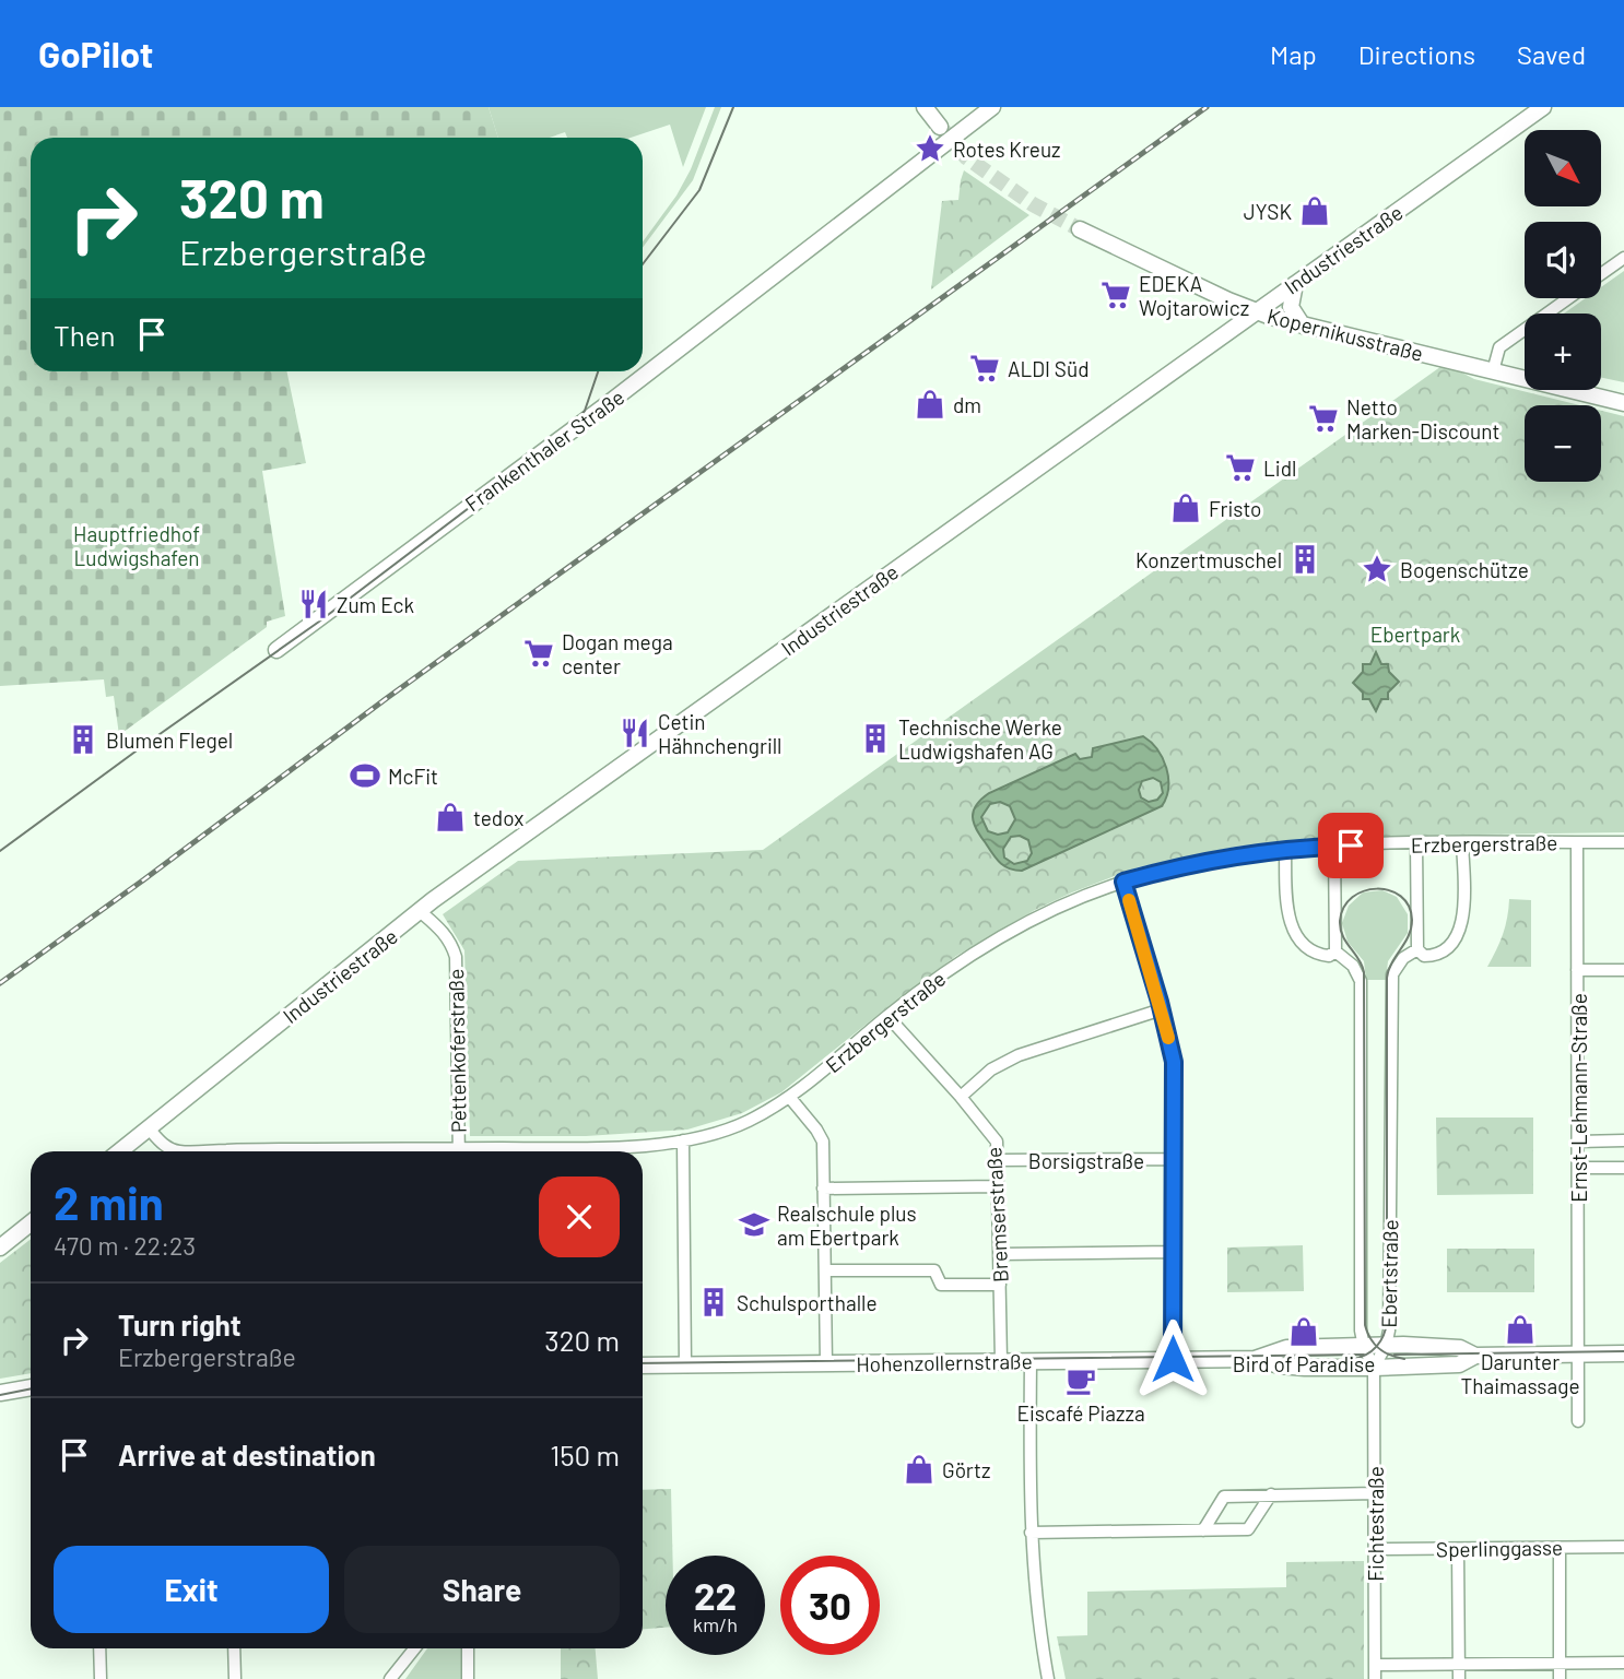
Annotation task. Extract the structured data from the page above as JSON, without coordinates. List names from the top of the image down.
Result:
{
  "streets": {
    "street": [
      "Industriestraße",
      "Kopernikusstraße",
      "Frankenthaler Straße",
      "Erzbergerstraße",
      "Pettenkoferstraße",
      "Ernst-Lehmann-Straße",
      "Borsigstraße",
      "Bremserstraße",
      "Ebertstraße",
      "Hohenzollernstraße",
      "Fichtestraße",
      "Sperlinggasse"
    ]
  },
  "crossings": [
    ["Industriestraße", "Kopernikusstraße"],
    ["Industriestraße", "Erzbergerstraße"],
    ["Industriestraße", "Pettenkoferstraße"],
    ["Erzbergerstraße", "Ernst-Lehmann-Straße"],
    ["Erzbergerstraße", "Bremserstraße"],
    ["Ernst-Lehmann-Straße", "Hohenzollernstraße"],
    ["Borsigstraße", "Bremserstraße"],
    ["Bremserstraße", "Hohenzollernstraße"],
    ["Ebertstraße", "Hohenzollernstraße"],
    ["Ebertstraße", "Fichtestraße"],
    ["Hohenzollernstraße", "Fichtestraße"],
    ["Fichtestraße", "Sperlinggasse"]
  ],
  "parks": ["Hauptfriedhof Ludwigshafen", "Ebertpark"],
  "places": {
    "place": ["Rotes Kreuz", "Bogenschütze"],
    "shop": [
      "JYSK",
      "dm",
      "Fristo",
      "tedox",
      "Darunter Thaimassage",
      "Bird of Paradise",
      "Görtz"
    ],
    "supermarket": [
      "EDEKA Wojtarowicz",
      "ALDI Süd",
      "Netto Marken-Discount",
      "Lidl",
      "Dogan mega center"
    ],
    "building": [
      "Konzertmuschel",
      "Technische Werke Ludwigshafen AG",
      "Blumen Flegel",
      "Schulsporthalle"
    ],
    "restaurant": ["Zum Eck", "Cetin Hähnchengrill"],
    "sports": ["McFit"],
    "school or university": ["Realschule plus am Ebertpark"],
    "cafe": ["Eiscafé Piazza"]
  },
  "north": "bottom right",
  "page": {
    "header": "GoPilot",
    "nav": ["Map", "Directions", "Saved"],
    "map_buttons": ["+", "−"],
    "turn": ["320 m", "Erzbergerstraße"],
    "then": "Then",
    "heading": ["2 min", "470 m · 22:23"],
    "list": [
      {
        "name": "Turn right",
        "note": "Erzbergerstraße",
        "value": "320 m"
      },
      {
        "name": "Arrive at destination",
        "value": "150 m"
      }
    ],
    "buttons": ["Exit", "Share"],
    "speed": "22 km/h",
    "limit": "30"
  }
}
